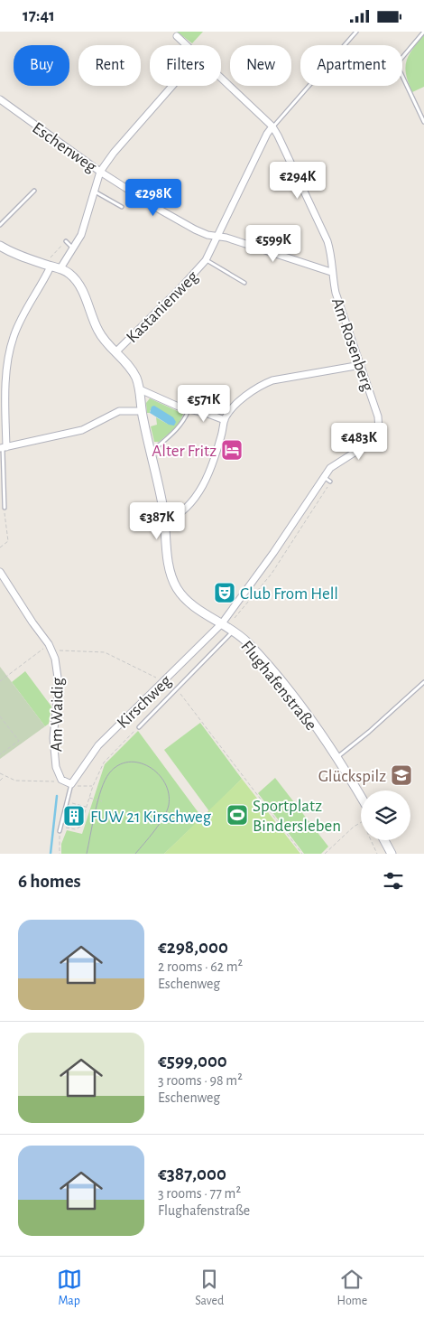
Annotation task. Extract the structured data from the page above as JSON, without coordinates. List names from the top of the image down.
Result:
{
  "streets": {
    "street": [
      "Eschenweg",
      "Kastanienweg",
      "Am Rosenberg",
      "Flughafenstraße",
      "Kirschweg",
      "Am Waidig"
    ]
  },
  "crossings": [
    ["Eschenweg", "Kastanienweg"],
    ["Eschenweg", "Am Rosenberg"],
    ["Kastanienweg", "Am Rosenberg"],
    ["Kastanienweg", "Flughafenstraße"],
    ["Am Rosenberg", "Flughafenstraße"],
    ["Am Rosenberg", "Kirschweg"],
    ["Flughafenstraße", "Kirschweg"]
  ],
  "places": {
    "hotel": ["Alter Fritz"],
    "theatre": ["Club From Hell"],
    "school or university": ["Glückspilz"],
    "sports": ["Sportplatz Bindersleben"],
    "building": ["FUW 21 Kirschweg"]
  },
  "page": {
    "status": "17:41",
    "chip": [
      "Buy",
      "Rent",
      "Filters",
      "New",
      "Apartment"
    ],
    "price": [
      "€294K",
      "€298K",
      "€599K",
      "€571K",
      "€483K",
      "€387K"
    ],
    "heading": "6 homes",
    "list": [
      {
        "name": "€298,000",
        "note": "2 rooms · 62 m² · Eschenweg"
      },
      {
        "name": "€599,000",
        "note": "3 rooms · 98 m² · Eschenweg"
      },
      {
        "name": "€387,000",
        "note": "3 rooms · 77 m² · Flughafenstraße"
      }
    ],
    "tabs": ["Map", "Saved", "Home"]
  }
}
